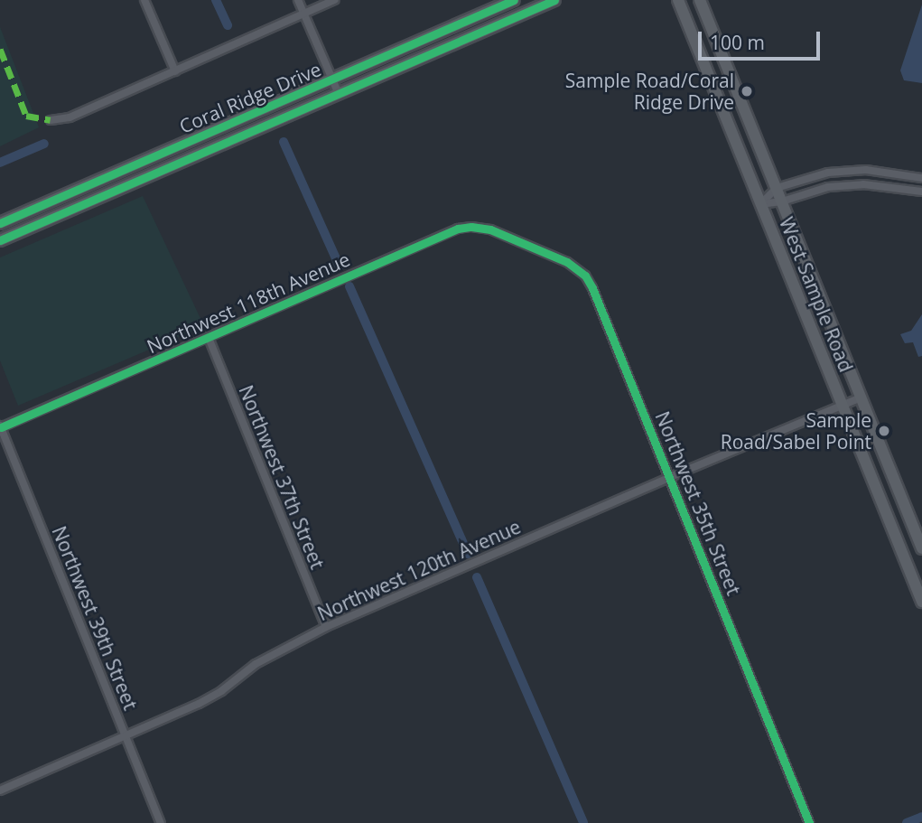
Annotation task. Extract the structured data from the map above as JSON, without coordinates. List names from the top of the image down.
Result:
{
  "streets": {
    "main road": ["Coral Ridge Drive", "West Sample Road"],
    "street": [
      "Northwest 118th Avenue",
      "Northwest 37th Street",
      "Northwest 35th Street",
      "Northwest 120th Avenue",
      "Northwest 39th Street"
    ]
  },
  "crossings": [
    ["West Sample Road", "Northwest 120th Avenue"],
    ["Northwest 118th Avenue", "Northwest 37th Street"],
    ["Northwest 118th Avenue", "Northwest 35th Street"],
    ["Northwest 118th Avenue", "Northwest 39th Street"],
    ["Northwest 37th Street", "Northwest 120th Avenue"],
    ["Northwest 35th Street", "Northwest 120th Avenue"],
    ["Northwest 120th Avenue", "Northwest 39th Street"]
  ],
  "places": ["Sample Road/Coral Ridge Drive", "Sample Road/Sabel Point"],
  "scale_bar": "100 m"
}
